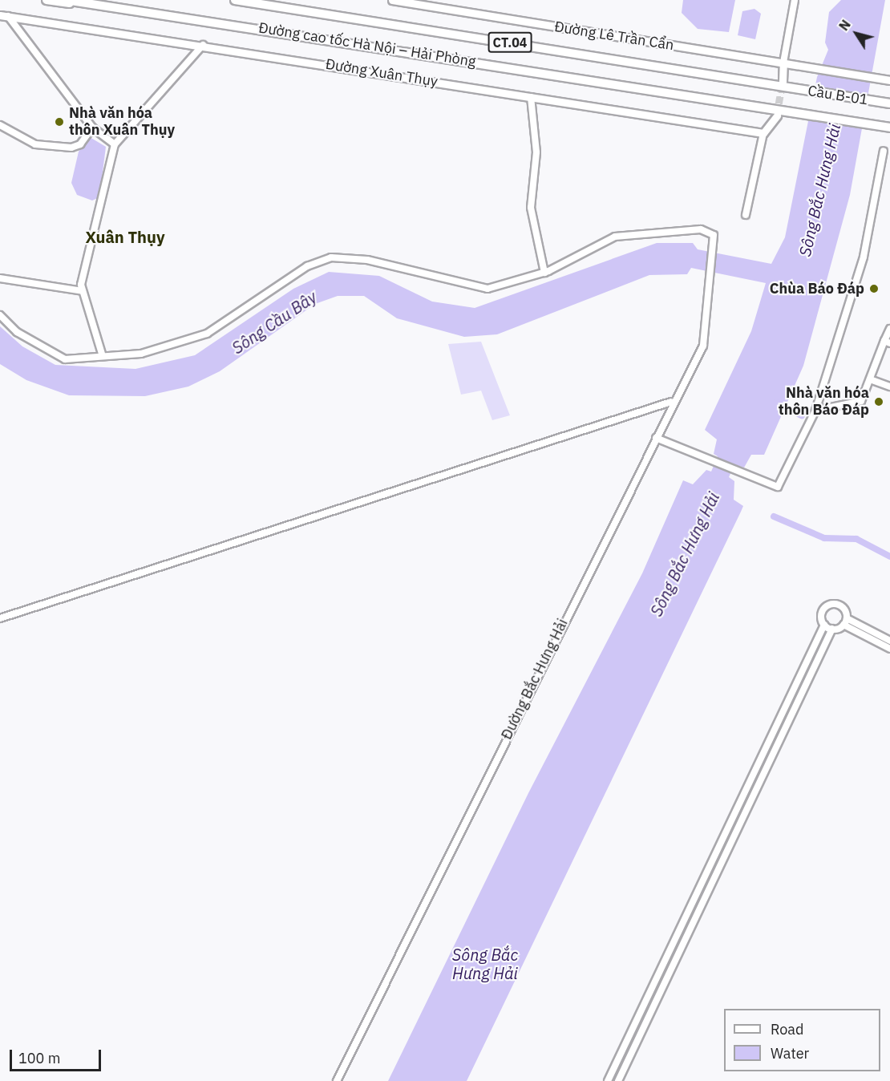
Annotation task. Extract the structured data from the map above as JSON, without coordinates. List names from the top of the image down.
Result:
{
  "streets": {
    "highway": ["CT.04", "Đường cao tốc Hà Nội – Hải Phòng", "Cầu B-01"],
    "main road": ["Đường Lê Trần Cẩn", "Đường Xuân Thụy"],
    "street": ["Đường Bắc Hưng Hải"]
  },
  "crossings": [
    ["Đường cao tốc Hà Nội – Hải Phòng", "Cầu B-01"]
  ],
  "districts": ["Xuân Thụy"],
  "water": ["Sông Bắc Hưng Hải", "Sông Cầu Bây"],
  "places": ["Nhà văn hóa thôn Xuân Thụy", "Chùa Báo Đáp", "Nhà văn hóa thôn Báo Đáp"],
  "legend": ["Road", "Water"],
  "scale_bar": "100 m",
  "north": "top left"
}
